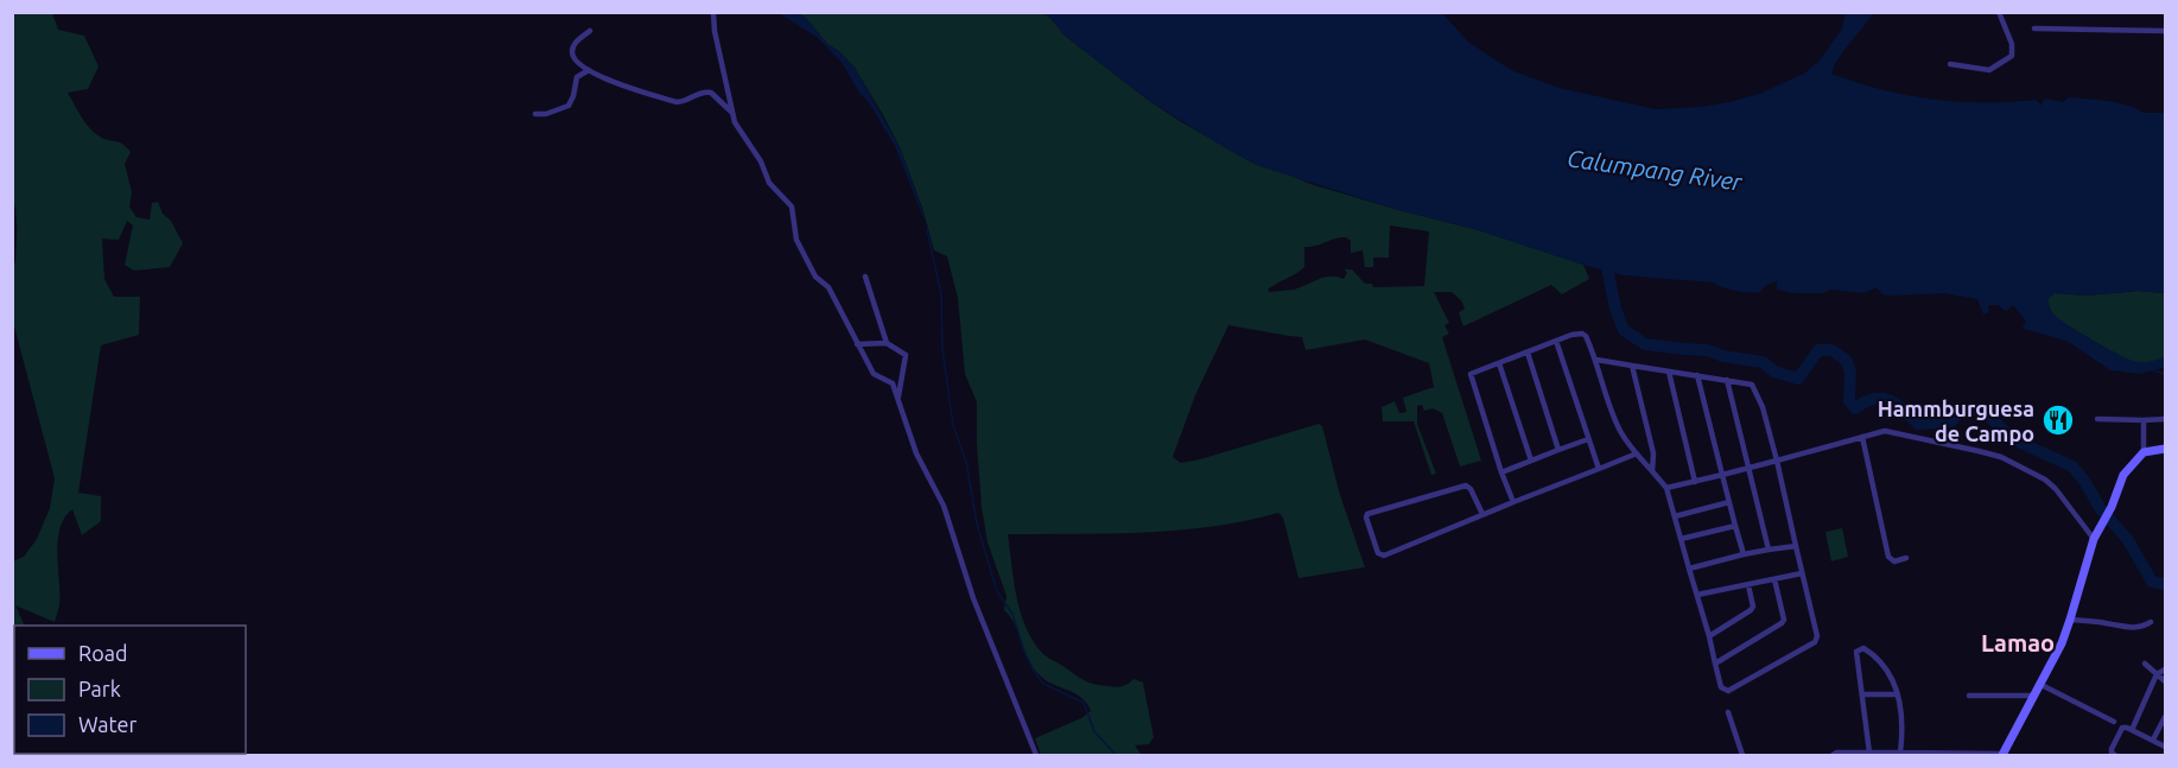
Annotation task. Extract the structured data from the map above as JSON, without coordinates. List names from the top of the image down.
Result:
{
  "districts": ["Lamao"],
  "water": ["Calumpang River"],
  "places": {
    "restaurant": ["Hammburguesa de Campo"]
  },
  "legend": ["Road", "Park", "Water"]
}
